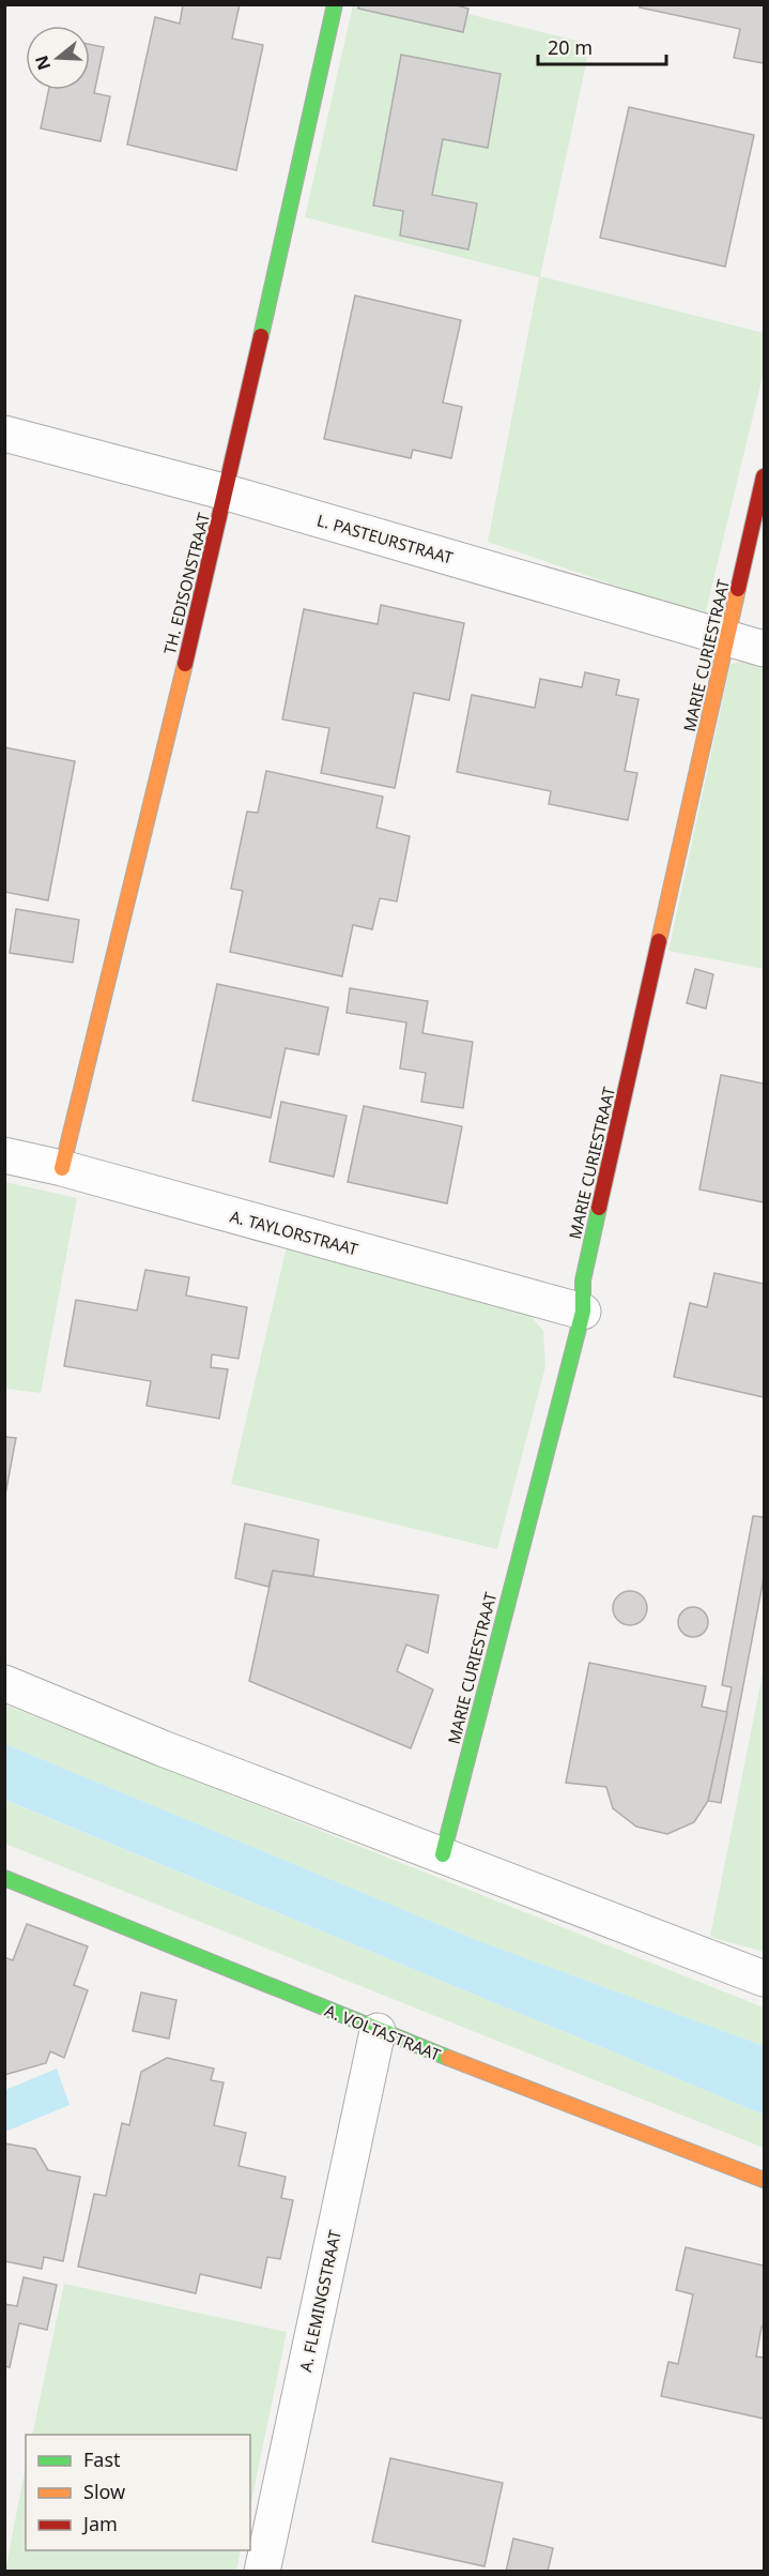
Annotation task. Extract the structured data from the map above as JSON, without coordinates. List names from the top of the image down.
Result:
{
  "streets": {
    "street": [
      "L. PASTEURSTRAAT",
      "TH. EDISONSTRAAT",
      "MARIE CURIESTRAAT",
      "A. TAYLORSTRAAT",
      "A. VOLTASTRAAT",
      "A. FLEMINGSTRAAT"
    ]
  },
  "crossings": [
    ["L. PASTEURSTRAAT", "TH. EDISONSTRAAT"],
    ["L. PASTEURSTRAAT", "MARIE CURIESTRAAT"],
    ["TH. EDISONSTRAAT", "A. TAYLORSTRAAT"],
    ["MARIE CURIESTRAAT", "A. TAYLORSTRAAT"],
    ["A. VOLTASTRAAT", "A. FLEMINGSTRAAT"]
  ],
  "legend": ["Fast", "Slow", "Jam"],
  "scale_bar": "20 m",
  "north": "left"
}
